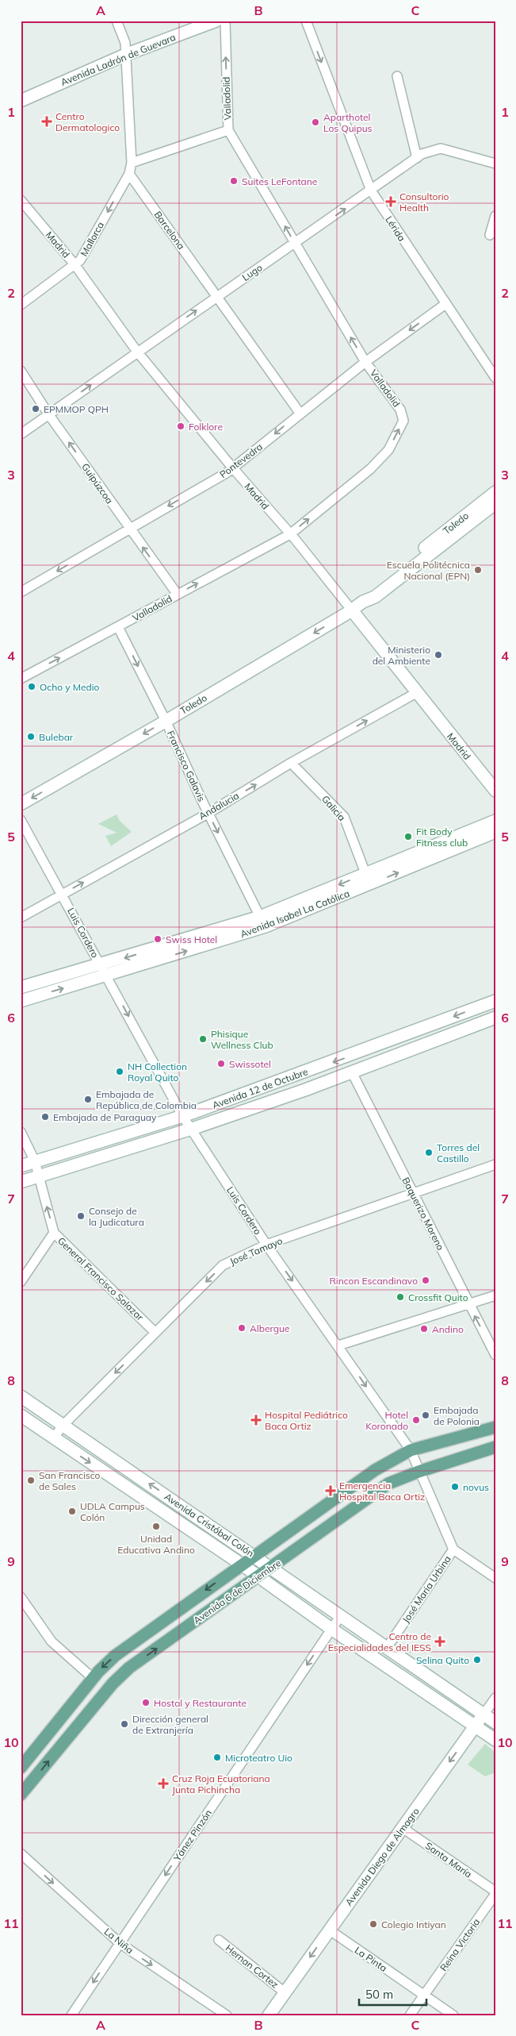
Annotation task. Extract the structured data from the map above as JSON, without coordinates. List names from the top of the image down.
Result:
{
  "streets": {
    "main road": ["Avenida 6 de Diciembre"],
    "street": [
      "Avenida Ladrón de Guevara",
      "Valladolid",
      "Lérida",
      "Barcelona",
      "Mallorca",
      "Madrid",
      "Lugo",
      "Pontevedra",
      "Guipúzcoa",
      "Toledo",
      "Francisco Galavis",
      "Andalucia",
      "Galicia",
      "Avenida Isabel La Católica",
      "Luis Cordero",
      "Avenida 12 de Octubre",
      "Baquerizo Moreno",
      "José Tamayo",
      "General Francisco Salazar",
      "Avenida Cristóbal Colón",
      "José Maria Urbina",
      "Yánez Pinzón",
      "Avenida Diego de Almagro",
      "Santa María",
      "La Niña",
      "Reina Victoria",
      "La Pinta",
      "Hernan Cortez"
    ]
  },
  "crossings": [
    ["Valladolid", "Madrid"],
    ["Valladolid", "Lugo"],
    ["Valladolid", "Pontevedra"],
    ["Valladolid", "Guipúzcoa"],
    ["Valladolid", "Francisco Galavis"],
    ["Lérida", "Lugo"],
    ["Lérida", "Pontevedra"],
    ["Barcelona", "Mallorca"],
    ["Barcelona", "Lugo"],
    ["Barcelona", "Pontevedra"],
    ["Mallorca", "Madrid"],
    ["Madrid", "Lugo"],
    ["Madrid", "Pontevedra"],
    ["Madrid", "Toledo"],
    ["Madrid", "Andalucia"],
    ["Lugo", "Guipúzcoa"],
    ["Pontevedra", "Guipúzcoa"],
    ["Toledo", "Francisco Galavis"],
    ["Francisco Galavis", "Andalucia"],
    ["Francisco Galavis", "Avenida Isabel La Católica"],
    ["Andalucia", "Galicia"],
    ["Andalucia", "Luis Cordero"],
    ["Galicia", "Avenida Isabel La Católica"],
    ["Avenida Isabel La Católica", "Luis Cordero"],
    ["Luis Cordero", "Avenida 12 de Octubre"],
    ["Luis Cordero", "José Tamayo"],
    ["Luis Cordero", "José Maria Urbina"],
    ["Luis Cordero", "Avenida 6 de Diciembre"],
    ["Avenida 12 de Octubre", "Baquerizo Moreno"],
    ["Avenida 12 de Octubre", "General Francisco Salazar"],
    ["Baquerizo Moreno", "José Tamayo"],
    ["José Tamayo", "General Francisco Salazar"],
    ["José Tamayo", "Avenida Cristóbal Colón"],
    ["Avenida Cristóbal Colón", "José Maria Urbina"],
    ["Avenida Cristóbal Colón", "Avenida 6 de Diciembre"],
    ["Avenida Cristóbal Colón", "Yánez Pinzón"],
    ["Avenida Cristóbal Colón", "Avenida Diego de Almagro"],
    ["Yánez Pinzón", "La Niña"],
    ["Avenida Diego de Almagro", "Santa María"],
    ["Avenida Diego de Almagro", "La Pinta"],
    ["Avenida Diego de Almagro", "Hernan Cortez"],
    ["Santa María", "Reina Victoria"],
    ["Reina Victoria", "La Pinta"]
  ],
  "one_way": [
    "Mallorca",
    "Lugo",
    "Pontevedra",
    "Guipúzcoa",
    "Toledo",
    "Francisco Galavis",
    "Andalucia",
    "Luis Cordero",
    "José Tamayo",
    "Yánez Pinzón",
    "Avenida Diego de Almagro",
    "La Niña"
  ],
  "places": {
    "health": [
      "Centro Dermatologico",
      "Consultorio Health",
      "Hospital Pediátrico Baca Ortiz",
      "Emergencia Hospital Baca Ortiz",
      "Centro de Especialidades del IESS",
      "Cruz Roja Ecuatoriana Junta Pichincha"
    ],
    "other": [
      "Aparthotel Los Quipus",
      "Suites LeFontane",
      "EPMMOP QPH",
      "Folklore",
      "Escuela Politécnica Nacional (EPN)",
      "Ministerio del Ambiente",
      "Ocho y Medio",
      "Bulebar",
      "Fit Body Fitness club",
      "Swiss Hotel",
      "Phisique Wellness Club",
      "Swissotel",
      "NH Collection Royal Quito",
      "Embajada de República de Colombia",
      "Embajada de Paraguay",
      "Torres del Castillo",
      "Consejo de la Judicatura",
      "Rincon Escandinavo",
      "Crossfit Quito",
      "Albergue",
      "Andino",
      "Embajada de Polonia",
      "Hotel Koronado",
      "San Francisco de Sales",
      "novus",
      "UDLA Campus Colón",
      "Unidad Educativa Andino",
      "Selina Quito",
      "Hostal y Restaurante",
      "Dirección general de Extranjería",
      "Microteatro Uio",
      "Colegio Intiyan"
    ]
  },
  "scale_bar": "50 m",
  "grid": {
    "columns": ["A", "B", "C"],
    "rows": [
      "1",
      "2",
      "3",
      "4",
      "5",
      "6",
      "7",
      "8",
      "9",
      "10",
      "11"
    ]
  }
}
